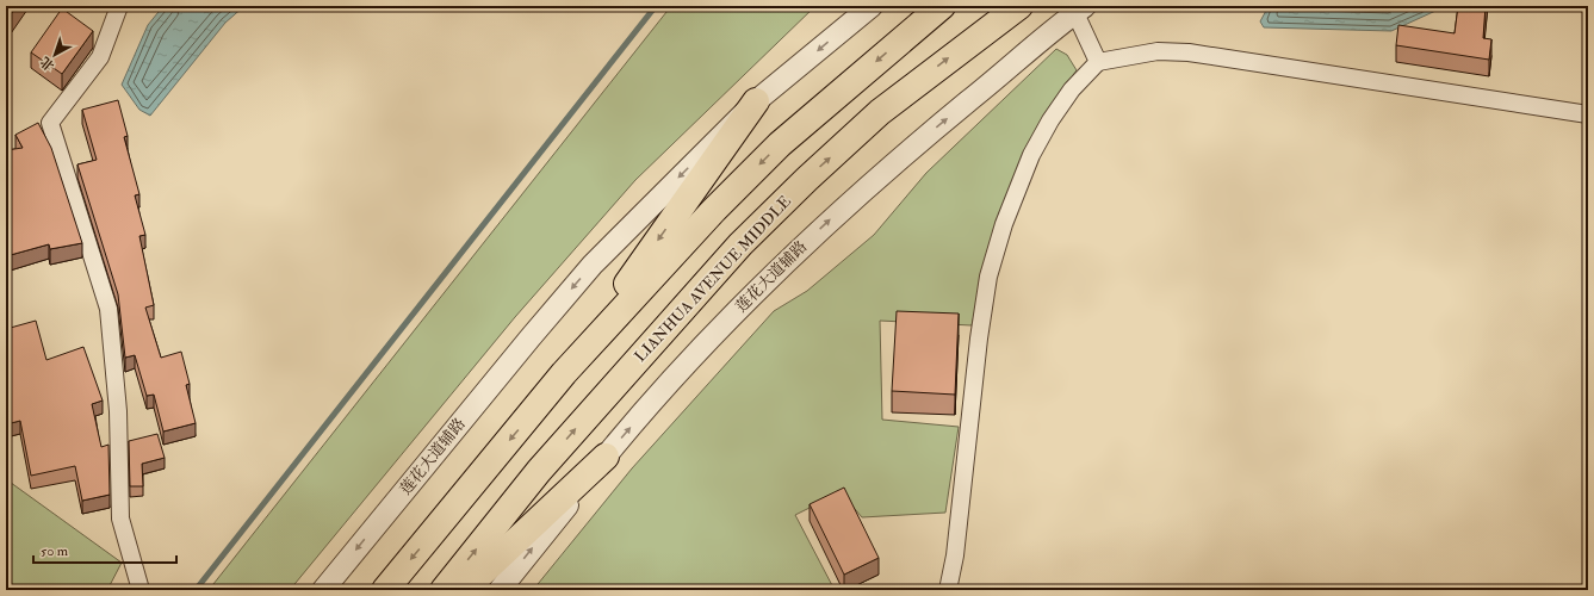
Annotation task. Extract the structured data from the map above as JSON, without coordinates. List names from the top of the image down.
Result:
{
  "streets": {
    "main road": ["LIANHUA AVENUE MIDDLE"],
    "street": ["莲花大道辅路"]
  },
  "scale_bar": "50 m",
  "north": "bottom left"
}
